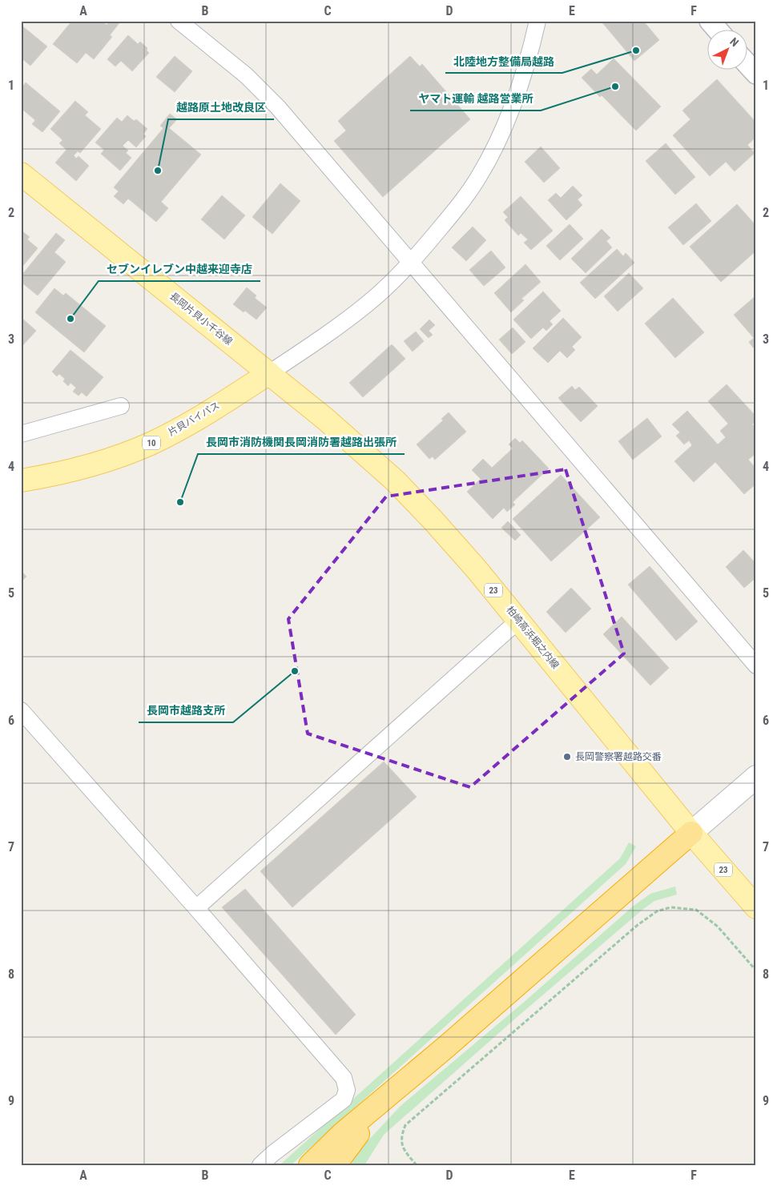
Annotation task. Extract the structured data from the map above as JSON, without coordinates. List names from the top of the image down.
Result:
{
  "streets": {
    "main road": [
      "長岡片貝小千谷線",
      "片貝バイパス",
      "10",
      "23",
      "柏崎高浜堀之内線"
    ]
  },
  "crossings": [
    ["長岡片貝小千谷線", "片貝バイパス"],
    ["長岡片貝小千谷線", "柏崎高浜堀之内線"],
    ["片貝バイパス", "柏崎高浜堀之内線"]
  ],
  "places": [
    "北陸地方整備局越路",
    "ヤマト運輸 越路営業所",
    "越路原土地改良区",
    "セブンイレブン中越来迎寺店",
    "長岡市消防機関長岡消防署越路出張所",
    "長岡市越路支所",
    "長岡警察署越路交番"
  ],
  "north": "top right",
  "grid": {
    "columns": [
      "A",
      "B",
      "C",
      "D",
      "E",
      "F"
    ],
    "rows": [
      "1",
      "2",
      "3",
      "4",
      "5",
      "6",
      "7",
      "8",
      "9"
    ]
  }
}
